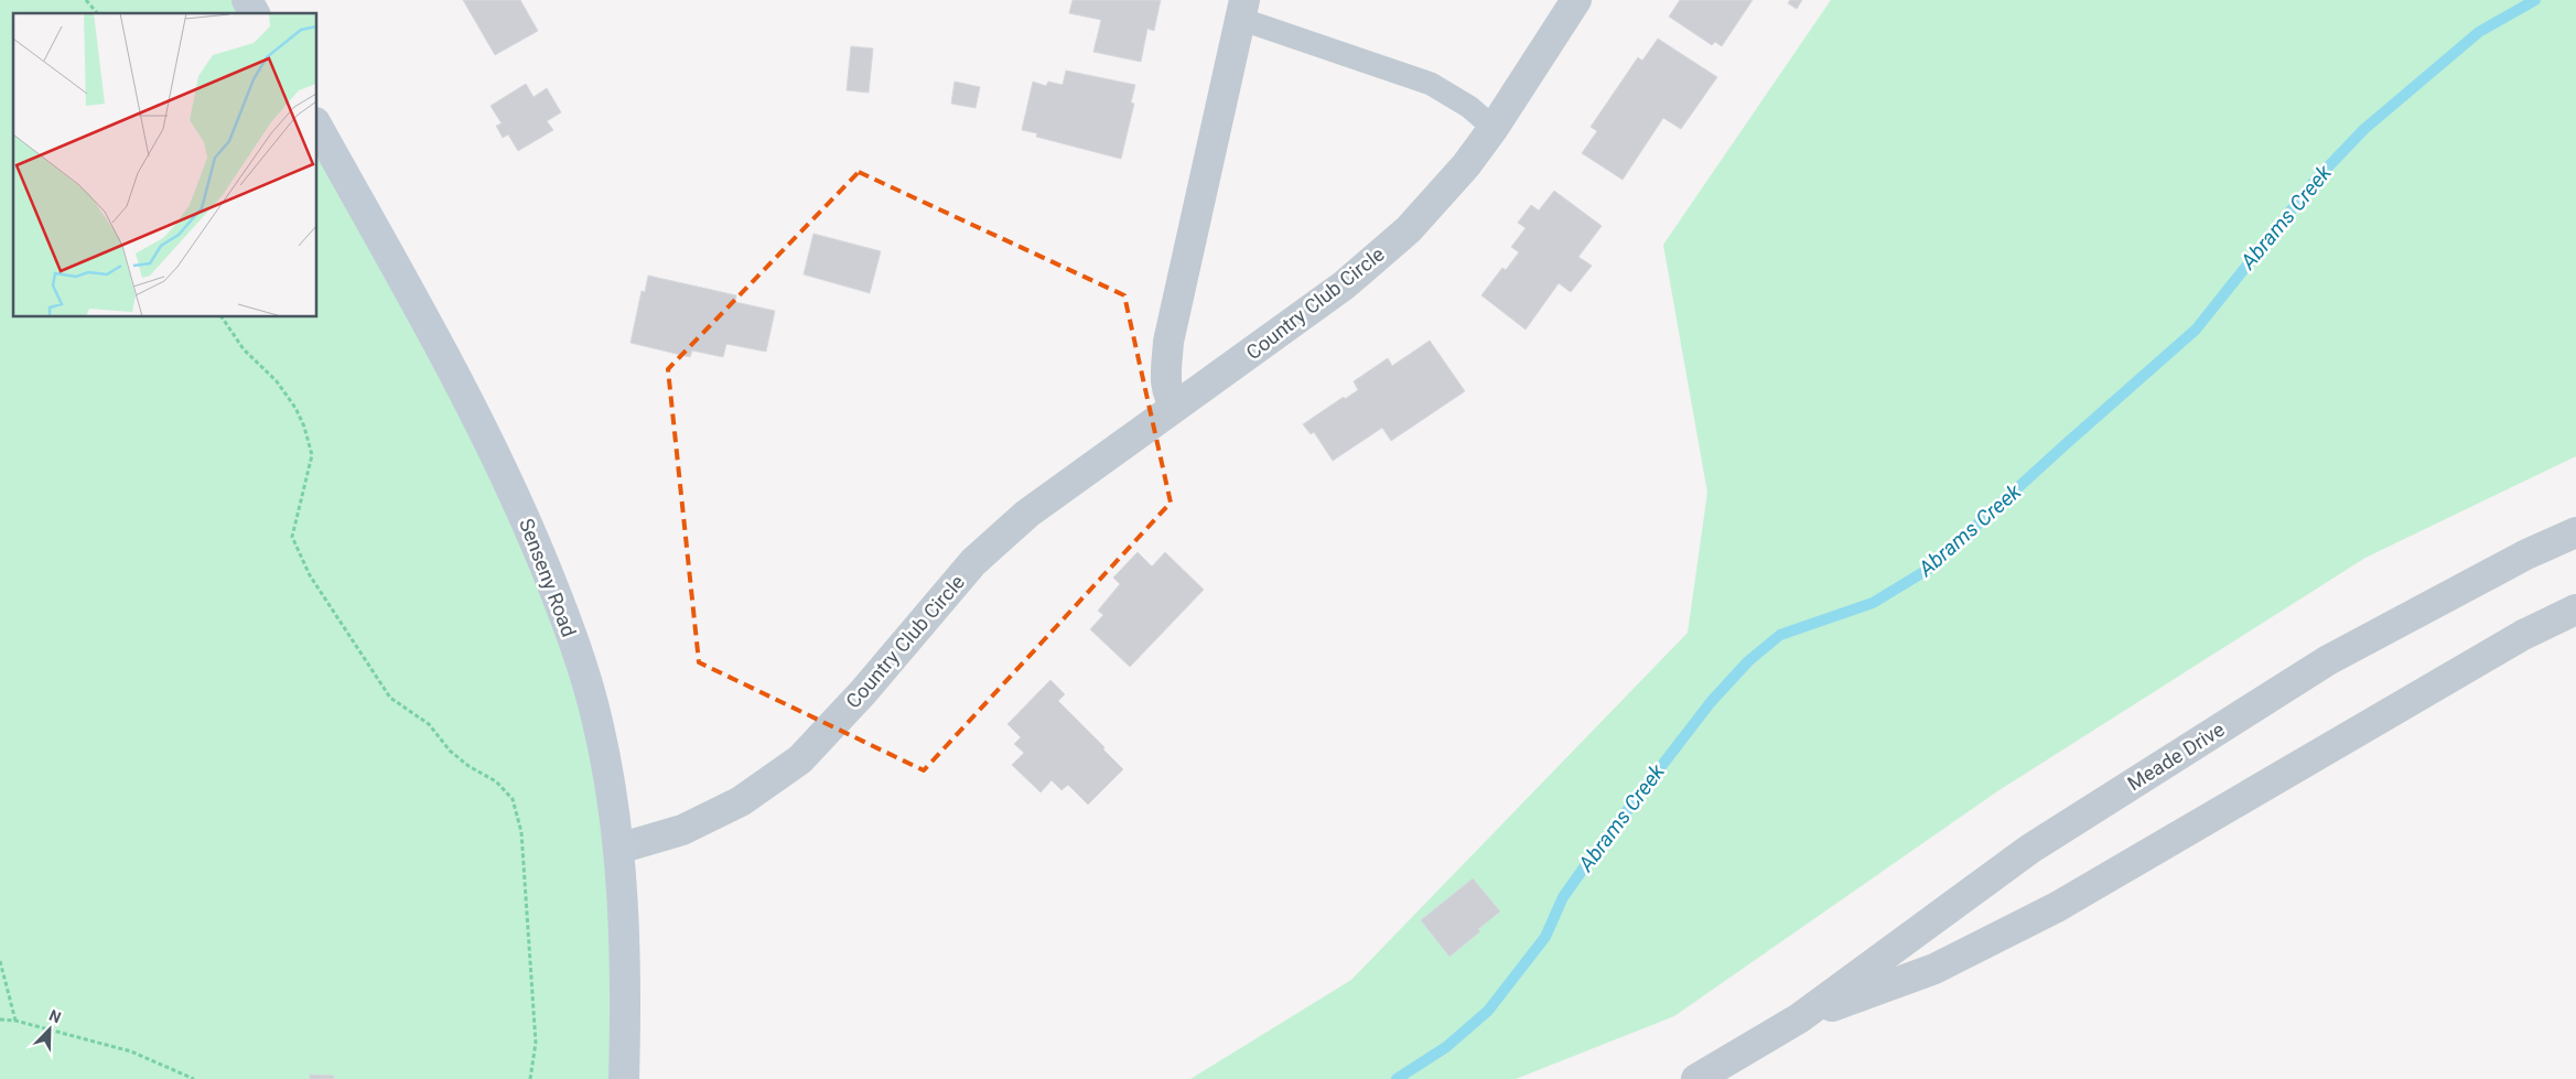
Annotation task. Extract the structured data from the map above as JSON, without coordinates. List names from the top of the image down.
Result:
{
  "streets": {
    "main road": ["Senseny Road"],
    "street": ["Country Club Circle", "Meade Drive"]
  },
  "crossings": [
    ["Country Club Circle", "Senseny Road"]
  ],
  "water": ["Abrams Creek"],
  "north": "top right"
}
